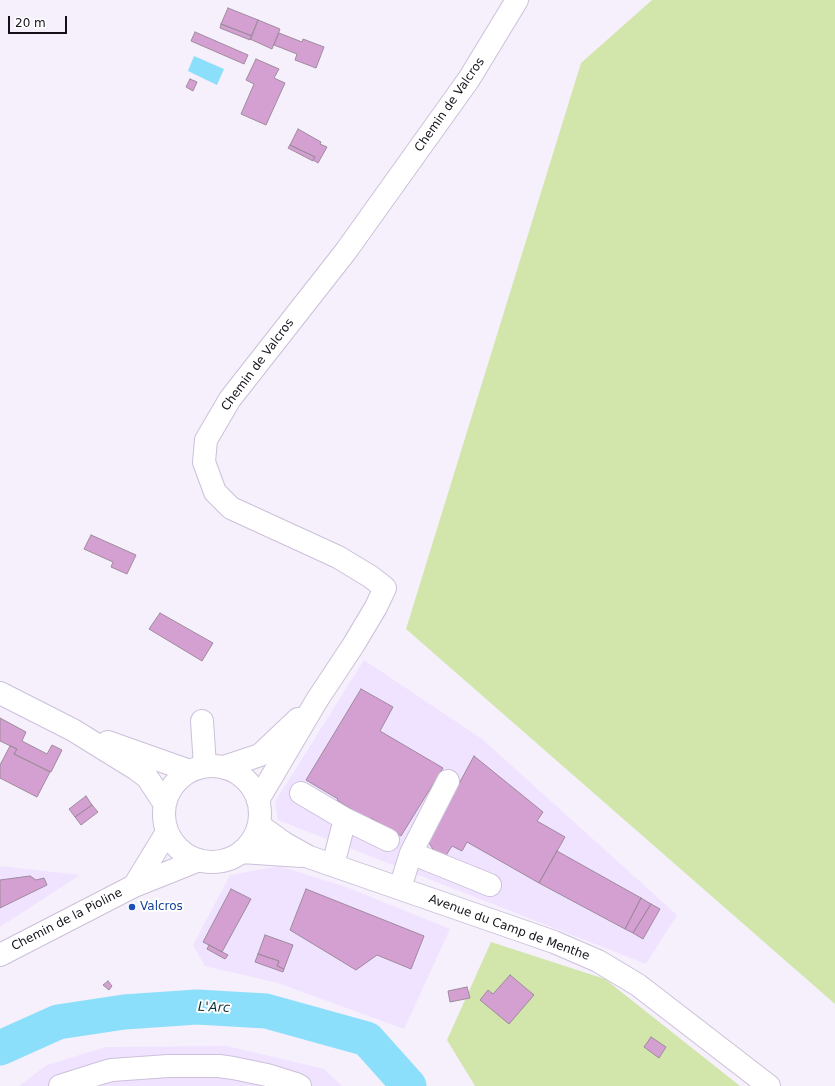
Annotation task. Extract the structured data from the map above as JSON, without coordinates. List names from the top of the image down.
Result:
{
  "streets": {
    "main road": ["Chemin de Valcros", "Chemin de la Pioline", "Avenue du Camp de Menthe"]
  },
  "crossings": [
    ["Chemin de Valcros", "Chemin de la Pioline"],
    ["Chemin de Valcros", "Avenue du Camp de Menthe"],
    ["Chemin de la Pioline", "Avenue du Camp de Menthe"]
  ],
  "water": ["L'Arc"],
  "places": ["Valcros"],
  "scale_bar": "20 m"
}
